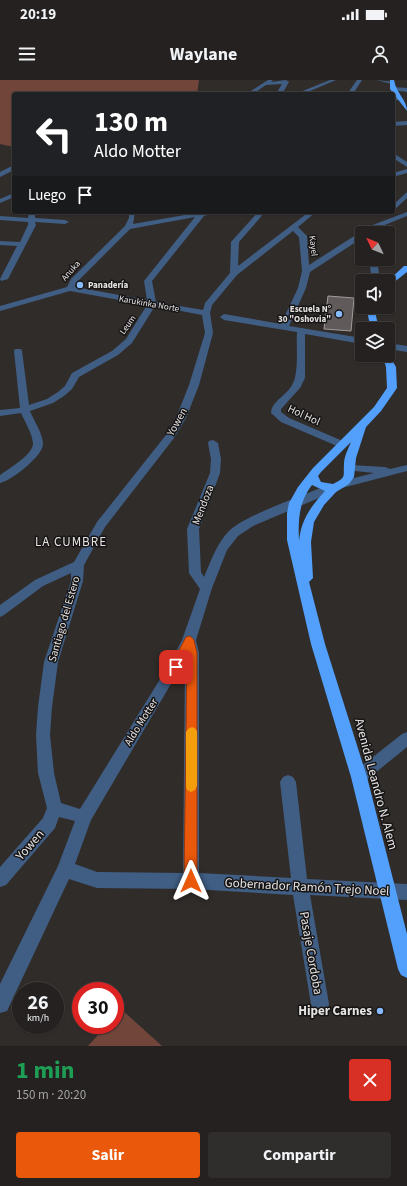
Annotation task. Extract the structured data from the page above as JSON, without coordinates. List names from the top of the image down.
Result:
{
  "streets": {
    "highway": ["Avenida Leandro N. Alem"],
    "street": [
      "Kayel",
      "Anuka",
      "Karukinka Norte",
      "Leum",
      "Hol Hol",
      "Yowen",
      "Mendoza",
      "Santiago del Estero",
      "Aldo Motter",
      "Gobernador Ramón Trejo Noel",
      "Pasaje Cordoba"
    ]
  },
  "crossings": [
    ["Anuka", "Karukinka Norte"],
    ["Karukinka Norte", "Leum"],
    ["Karukinka Norte", "Yowen"],
    ["Hol Hol", "Avenida Leandro N. Alem"],
    ["Yowen", "Santiago del Estero"],
    ["Mendoza", "Aldo Motter"],
    ["Aldo Motter", "Avenida Leandro N. Alem"],
    ["Aldo Motter", "Gobernador Ramón Trejo Noel"],
    ["Avenida Leandro N. Alem", "Gobernador Ramón Trejo Noel"],
    ["Gobernador Ramón Trejo Noel", "Pasaje Cordoba"]
  ],
  "districts": ["LA CUMBRE"],
  "places": ["Panadería", "Escuela N° 30 \"Oshovia\"", "Hiper Carnes"],
  "north": "top left",
  "page": {
    "status": "20:19",
    "header": "Waylane",
    "turn": ["130 m", "Aldo Motter"],
    "then": "Luego",
    "speed": "26 km/h",
    "limit": "30",
    "heading": ["1 min", "150 m · 20:20"],
    "buttons": ["Salir", "Compartir"]
  }
}
